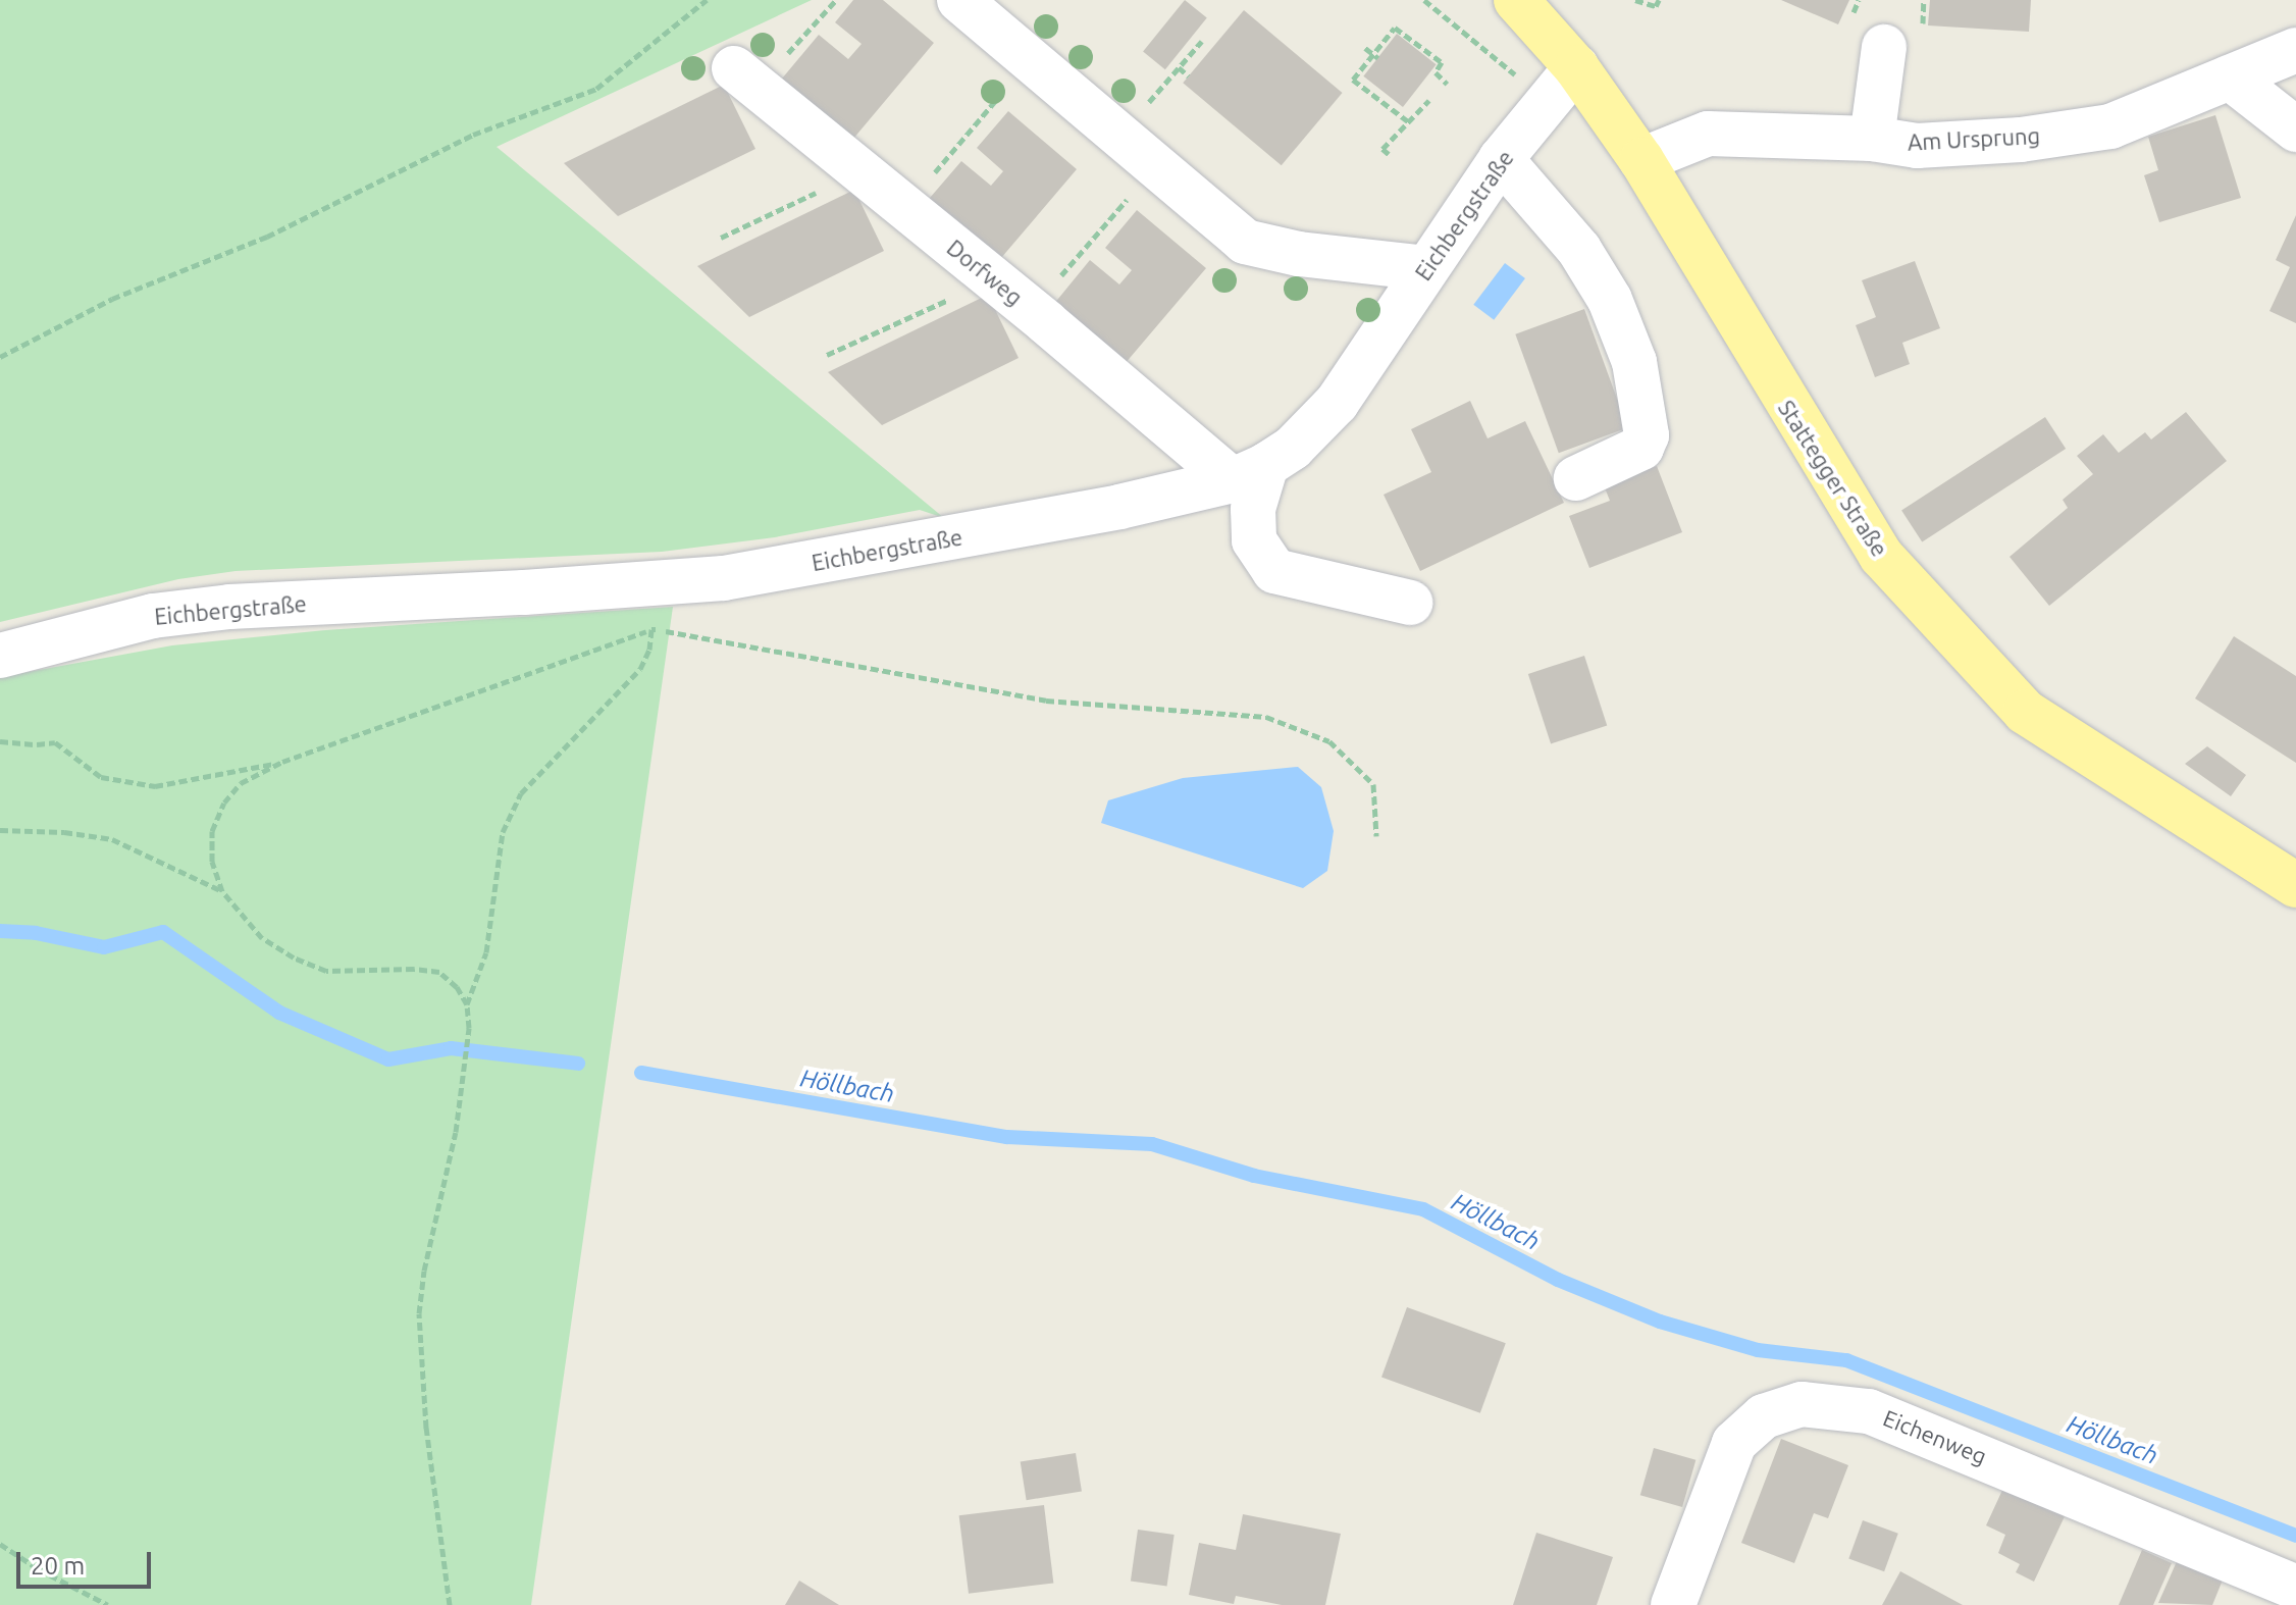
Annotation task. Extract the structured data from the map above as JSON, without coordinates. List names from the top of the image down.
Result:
{
  "streets": {
    "main road": ["Stattegger Straße"],
    "street": [
      "Am Ursprung",
      "Eichbergstraße",
      "Dorfweg",
      "Eichenweg"
    ]
  },
  "crossings": [
    ["Am Ursprung", "Stattegger Straße"],
    ["Eichbergstraße", "Dorfweg"],
    ["Eichbergstraße", "Stattegger Straße"]
  ],
  "water": ["Höllbach"],
  "scale_bar": "20 m"
}
